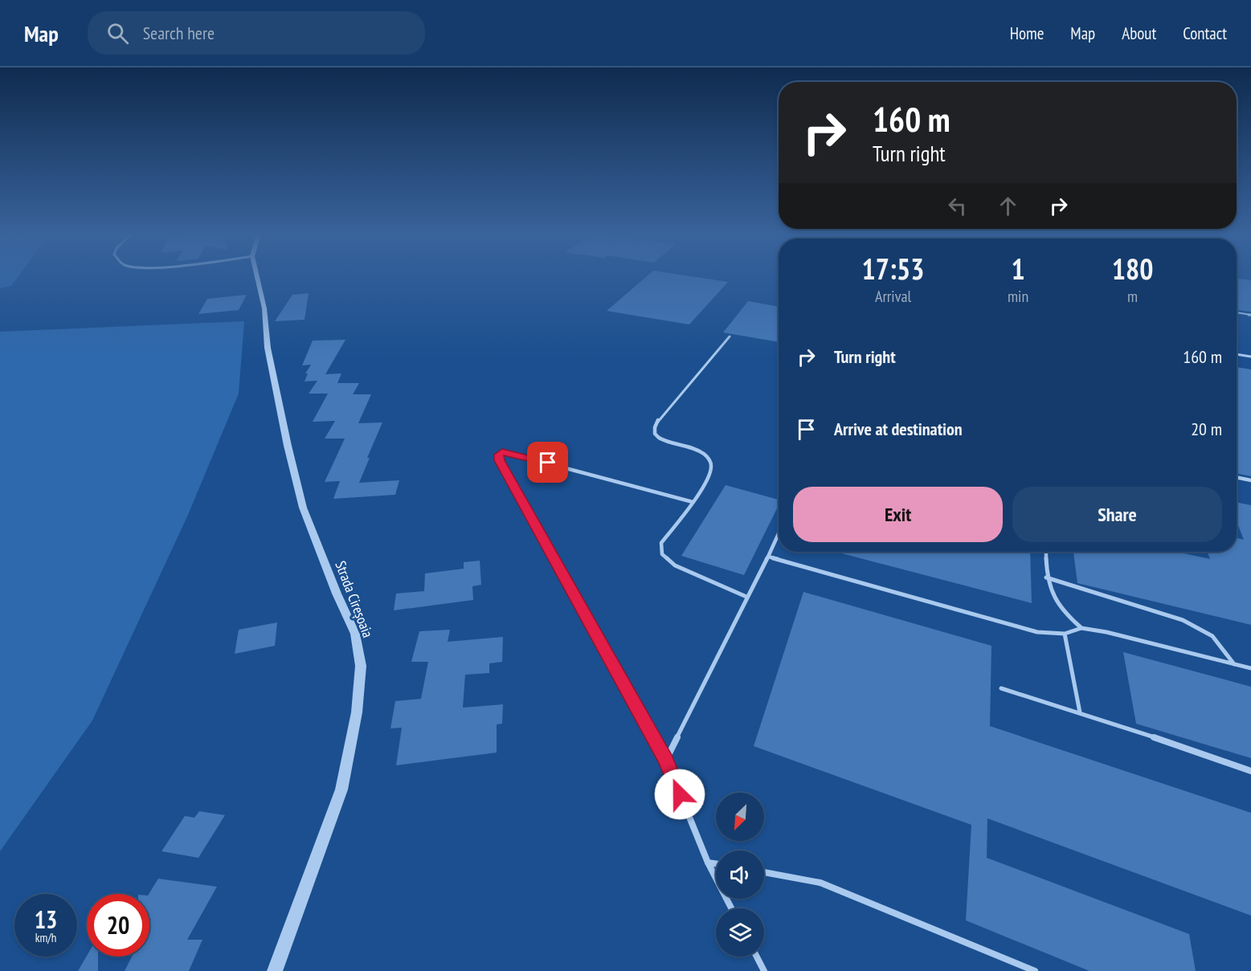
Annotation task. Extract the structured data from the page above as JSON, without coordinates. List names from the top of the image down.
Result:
{
  "streets": {
    "street": ["Strada Cireșoaia"]
  },
  "north": "bottom left",
  "page": {
    "header": "Map",
    "search": "Search here",
    "nav": [
      "Home",
      "Map",
      "About",
      "Contact"
    ],
    "turn": ["160 m", "Turn right"],
    "eta": [
      "17:53",
      "Arrival",
      "1",
      "min",
      "180",
      "m"
    ],
    "list": [
      {
        "name": "Turn right",
        "value": "160 m"
      },
      {
        "name": "Arrive at destination",
        "value": "20 m"
      }
    ],
    "buttons": ["Exit", "Share"],
    "speed": "13 km/h",
    "limit": "20"
  }
}
